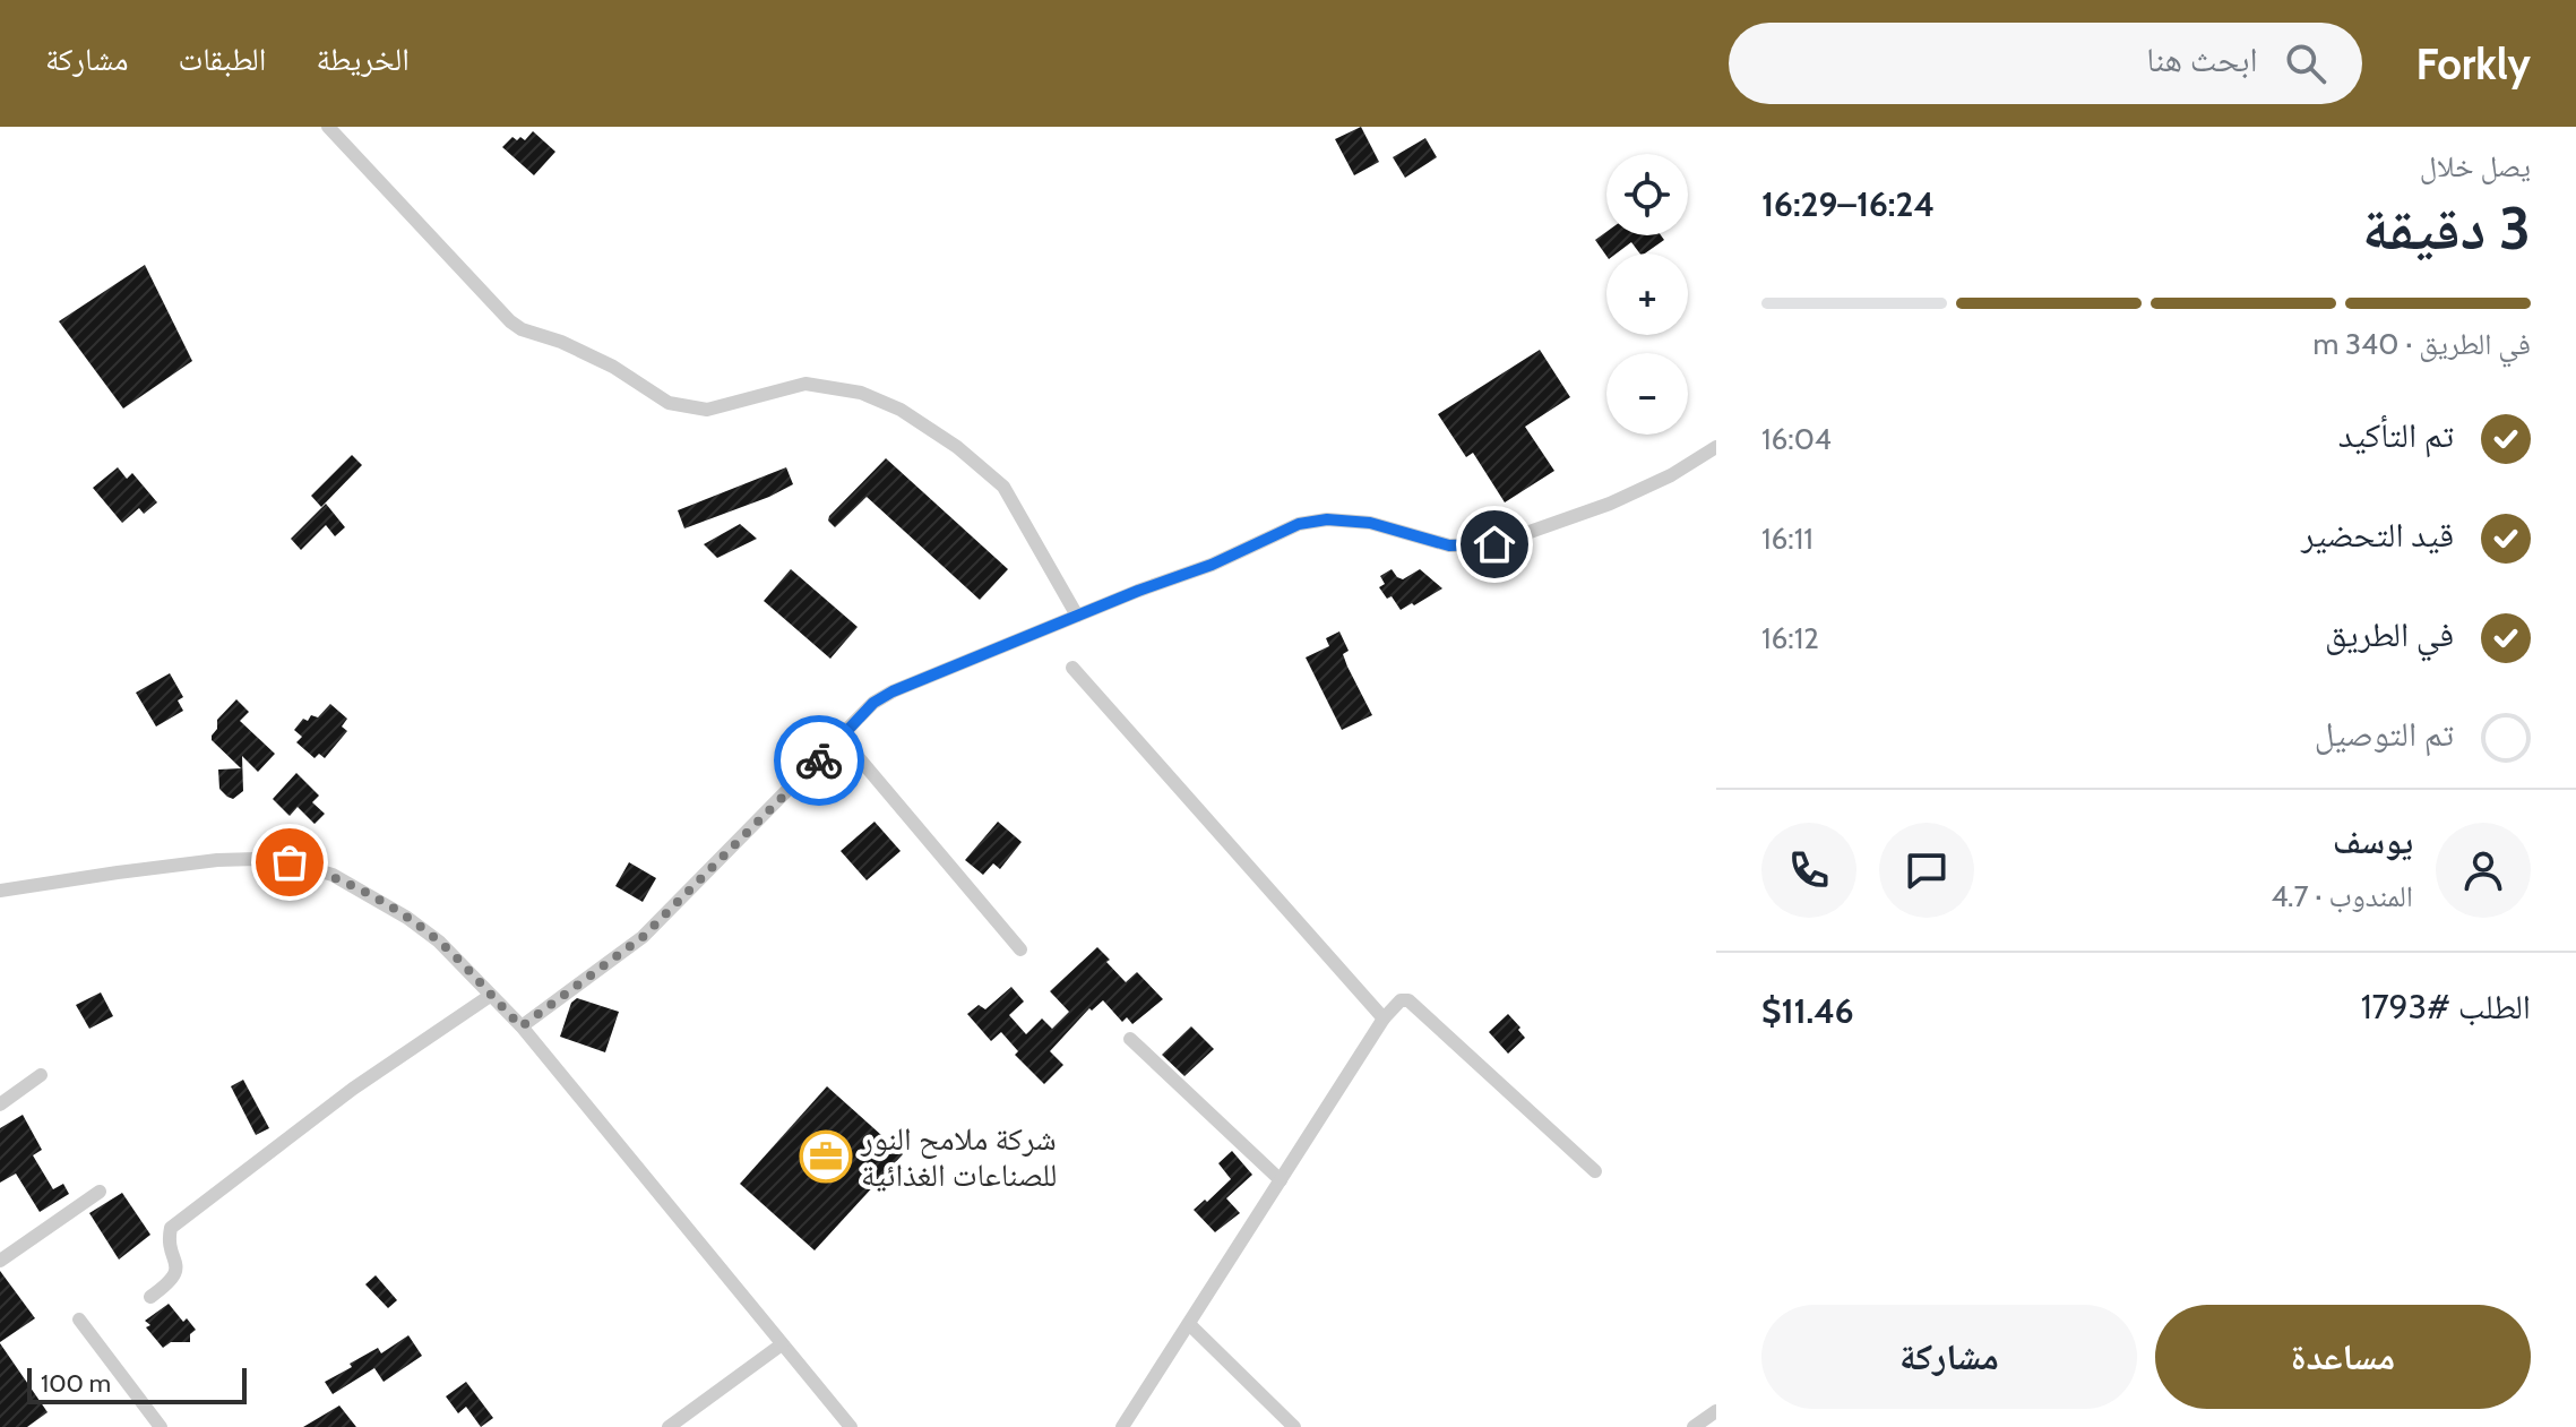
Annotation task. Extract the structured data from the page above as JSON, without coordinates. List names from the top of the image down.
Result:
{
  "places": {
    "office": ["شركة ملامح النور للصناعات الغذائية"]
  },
  "scale_bar": "100 m",
  "page": {
    "header": "Forkly",
    "search": "ابحث هنا",
    "nav": ["الخريطة", "الطبقات", "مشاركة"],
    "heading": ["3 دقيقة", "يصل خلال", "16:24–16:29"],
    "panel": [
      "يوسف",
      "المندوب · 4.7",
      "الطلب #1793",
      "$11.46"
    ],
    "map_buttons": ["+", "−"],
    "bar": "في الطريق · 340 m",
    "list": [
      ["تم التأكيد", "16:04"],
      ["قيد التحضير", "16:11"],
      ["في الطريق", "16:12"],
      "تم التوصيل"
    ],
    "buttons": ["مساعدة", "مشاركة"],
    "scale": "100 m"
  }
}
